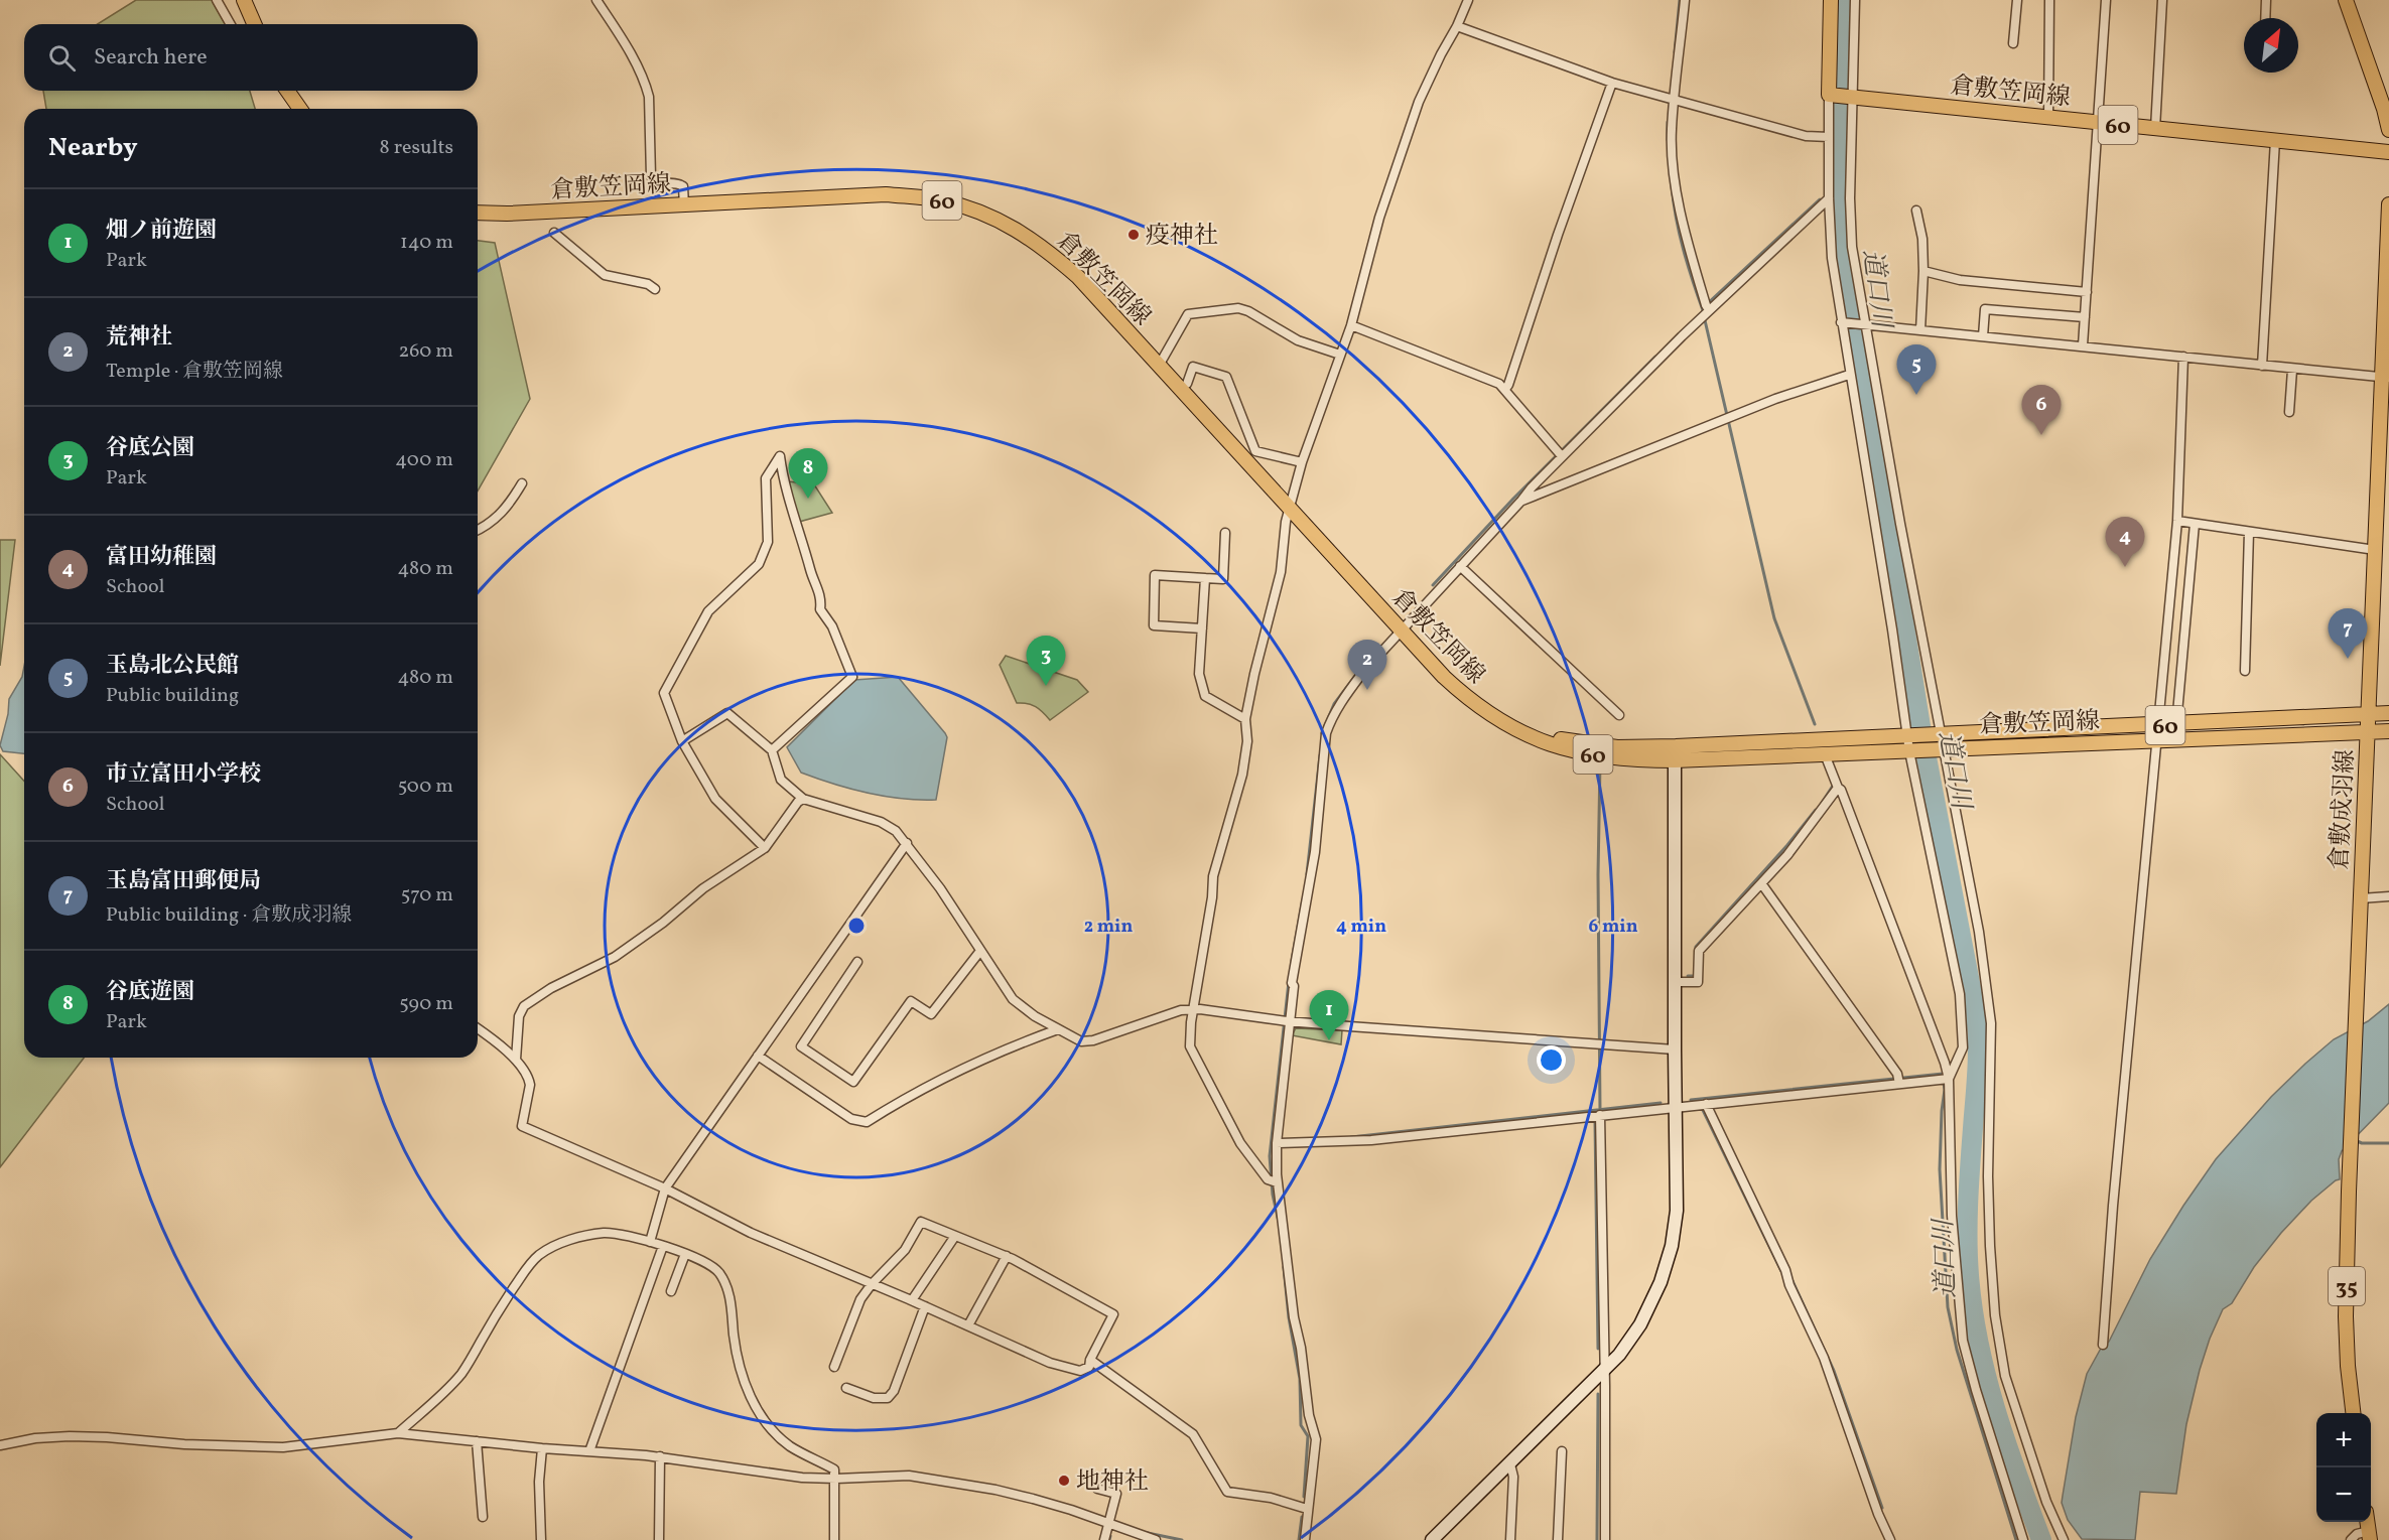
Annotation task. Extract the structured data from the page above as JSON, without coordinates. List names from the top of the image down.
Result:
{
  "streets": {
    "main road": [
      "倉敷笠岡線",
      "60",
      "倉敷成羽線",
      "35"
    ]
  },
  "crossings": [
    ["倉敷笠岡線", "倉敷成羽線"]
  ],
  "water": ["道口川"],
  "places": ["疫神社", "地神社"],
  "north": "top right",
  "page": {
    "search": "Search here",
    "heading": ["Nearby", "8 results"],
    "list": [
      {
        "mark": "1",
        "name": "畑ノ前遊園",
        "note": "Park",
        "value": "140 m"
      },
      {
        "mark": "2",
        "name": "荒神社",
        "note": "Temple · 倉敷笠岡線",
        "value": "260 m"
      },
      {
        "mark": "3",
        "name": "谷底公園",
        "note": "Park",
        "value": "400 m"
      },
      {
        "mark": "4",
        "name": "富田幼稚園",
        "note": "School",
        "value": "480 m"
      },
      {
        "mark": "5",
        "name": "玉島北公民館",
        "note": "Public building",
        "value": "480 m"
      },
      {
        "mark": "6",
        "name": "市立富田小学校",
        "note": "School",
        "value": "500 m"
      },
      {
        "mark": "7",
        "name": "玉島富田郵便局",
        "note": "Public building · 倉敷成羽線",
        "value": "570 m"
      },
      {
        "mark": "8",
        "name": "谷底遊園",
        "note": "Park",
        "value": "590 m"
      }
    ],
    "pins": [
      "5",
      "6",
      "8",
      "4",
      "7",
      "3",
      "2",
      "1"
    ],
    "map_buttons": ["+", "−"]
  },
  "rings": ["2 min", "4 min", "6 min"]
}
